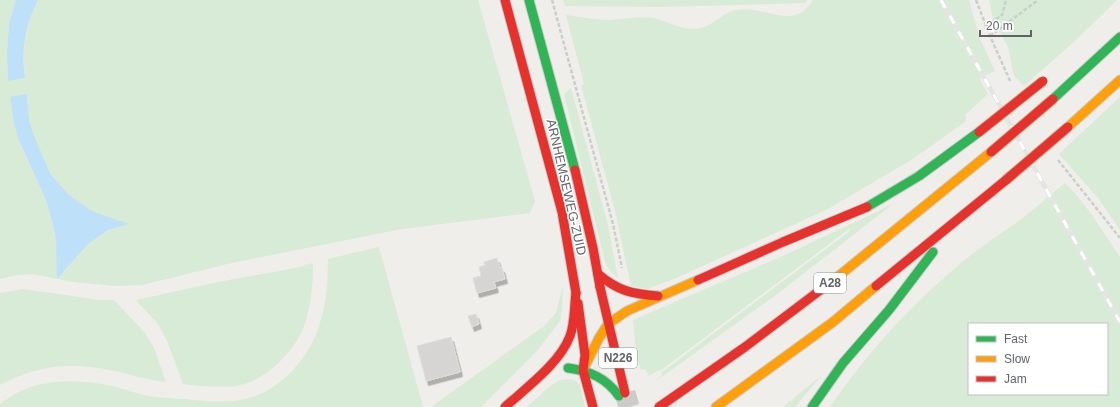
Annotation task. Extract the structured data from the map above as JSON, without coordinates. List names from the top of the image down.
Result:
{
  "streets": {
    "main road": ["ARNHEMSEWEG-ZUID", "A28", "N226"]
  },
  "legend": ["Fast", "Slow", "Jam"],
  "scale_bar": "20 m"
}
